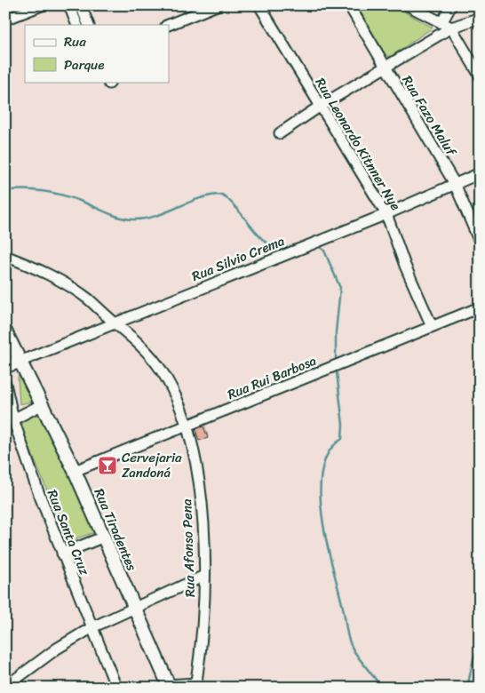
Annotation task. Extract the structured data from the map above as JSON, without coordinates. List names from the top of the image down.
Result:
{
  "streets": {
    "street": [
      "Rua Fazo Maluf",
      "Rua Leonardo Kitnner Nye",
      "Rua Silvio Crema",
      "Rua Rui Barbosa",
      "Rua Tiradentes",
      "Rua Santa Cruz",
      "Rua Afonso Pena"
    ]
  },
  "crossings": [
    ["Rua Fazo Maluf", "Rua Silvio Crema"],
    ["Rua Leonardo Kitnner Nye", "Rua Silvio Crema"],
    ["Rua Leonardo Kitnner Nye", "Rua Rui Barbosa"],
    ["Rua Silvio Crema", "Rua Tiradentes"],
    ["Rua Silvio Crema", "Rua Afonso Pena"],
    ["Rua Rui Barbosa", "Rua Tiradentes"],
    ["Rua Rui Barbosa", "Rua Afonso Pena"]
  ],
  "places": {
    "bar": ["Cervejaria Zandoná"]
  },
  "legend": ["Rua", "Parque"]
}
